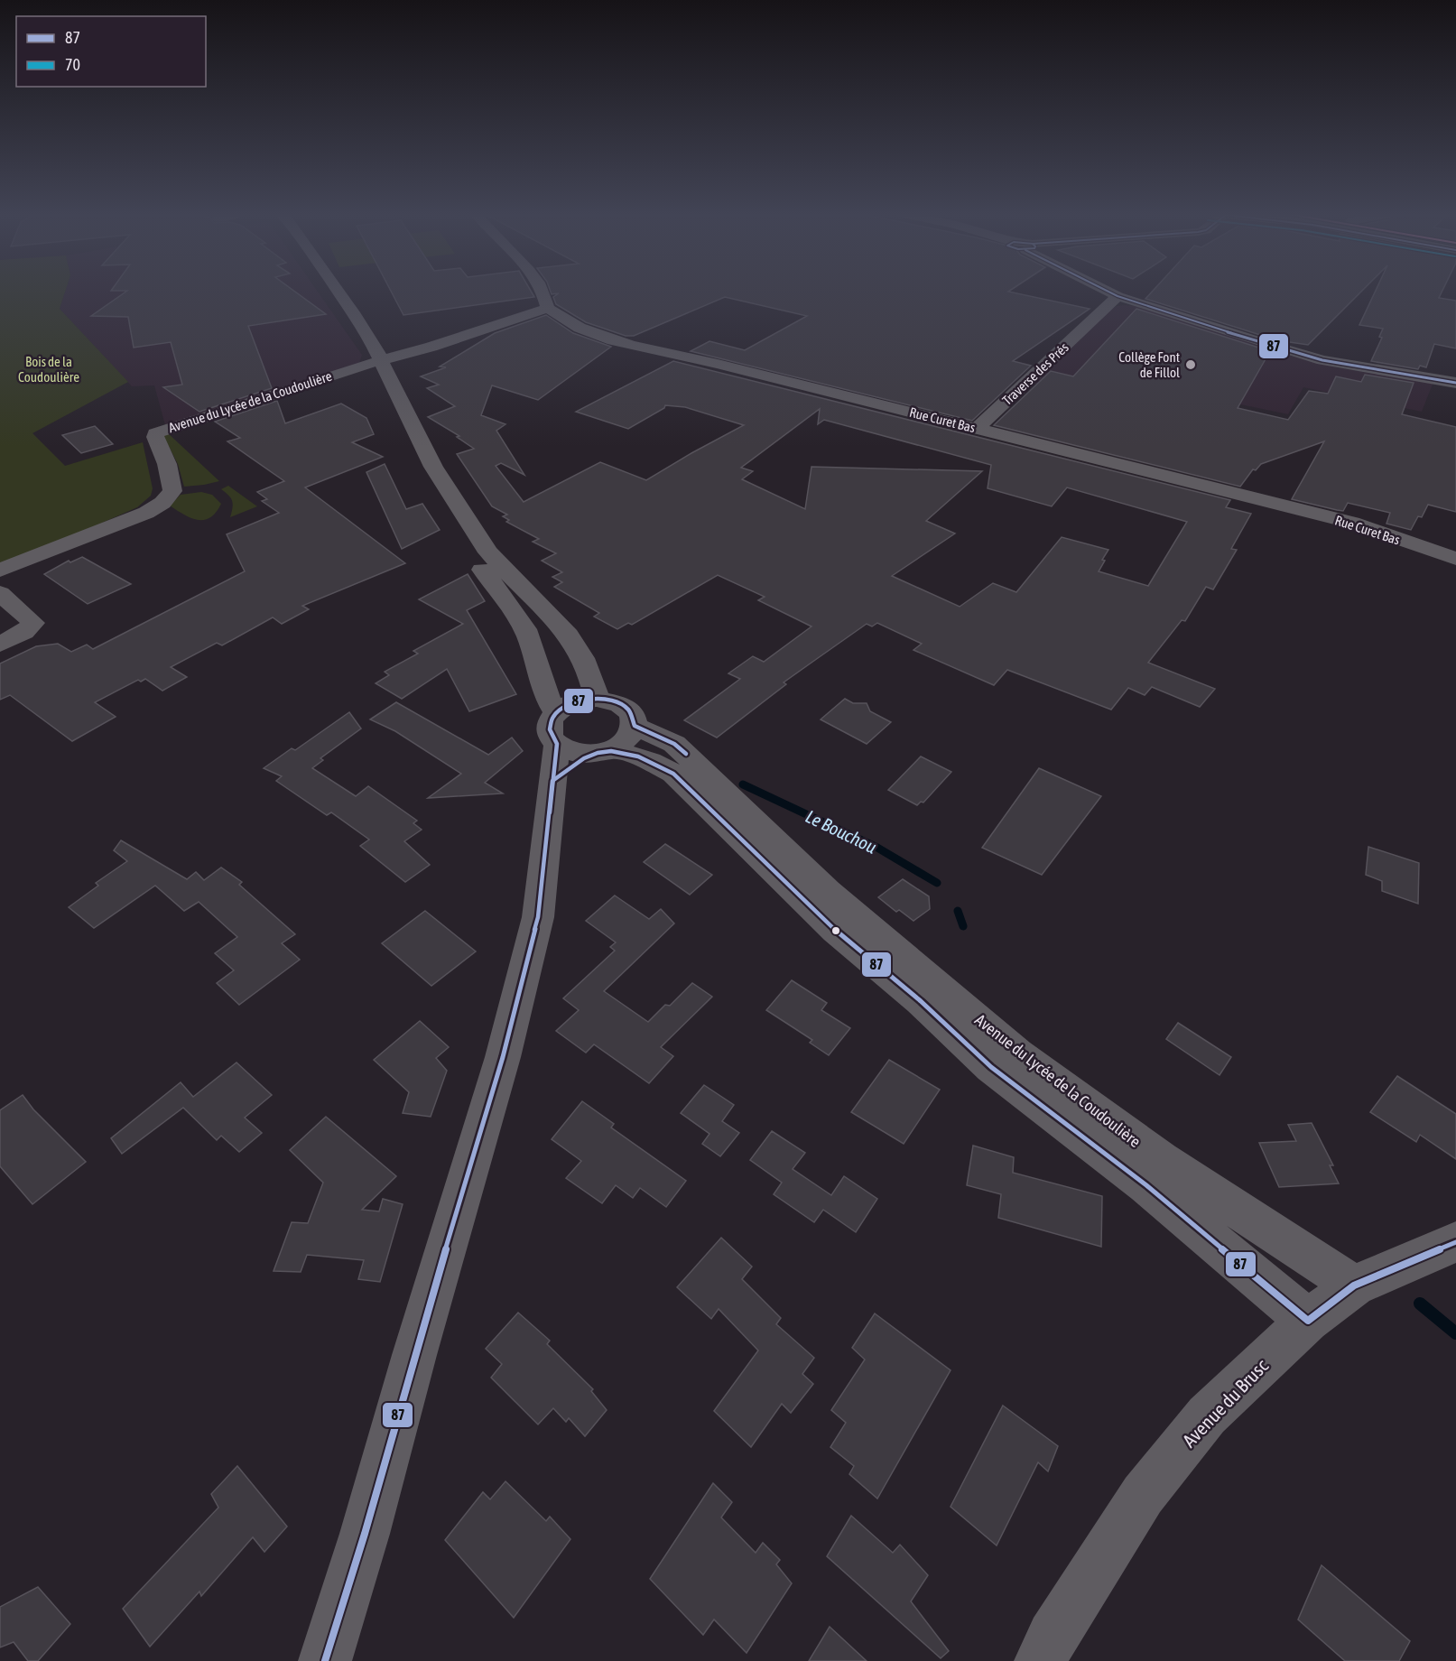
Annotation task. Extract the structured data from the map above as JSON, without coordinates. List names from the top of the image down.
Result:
{
  "streets": {
    "street": [
      "Traverse des Prés",
      "Avenue du Lycée de la Coudoulière",
      "Rue Curet Bas",
      "Avenue du Brusc"
    ]
  },
  "crossings": [
    ["Traverse des Prés", "Rue Curet Bas"],
    ["Avenue du Lycée de la Coudoulière", "Avenue du Brusc"]
  ],
  "water": ["Le Bouchou"],
  "parks": ["Bois de la Coudoulière"],
  "places": ["Collège Font de Fillol"],
  "lines": ["transit line 87"],
  "legend": ["87", "70"]
}
